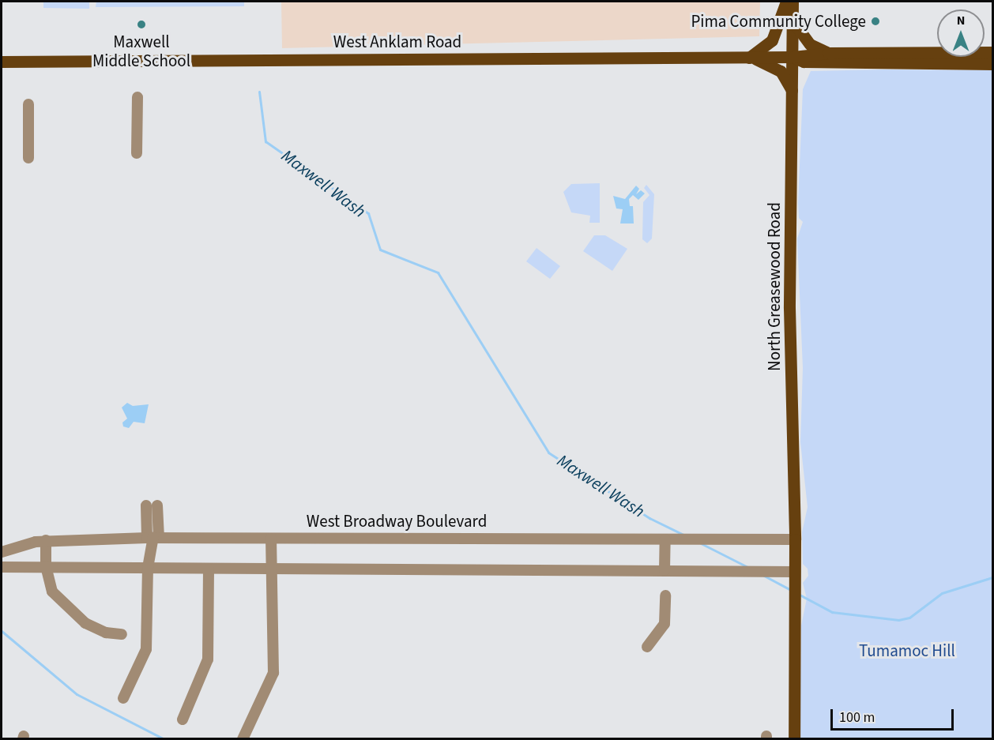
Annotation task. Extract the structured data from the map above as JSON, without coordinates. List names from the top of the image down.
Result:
{
  "streets": {
    "main road": ["West Anklam Road", "North Greasewood Road"],
    "street": ["West Broadway Boulevard"]
  },
  "crossings": [
    ["West Anklam Road", "North Greasewood Road"],
    ["North Greasewood Road", "West Broadway Boulevard"]
  ],
  "water": ["Maxwell Wash"],
  "parks": ["Tumamoc Hill"],
  "places": ["Pima Community College", "Maxwell Middle School"],
  "scale_bar": "100 m",
  "north": "top"
}
